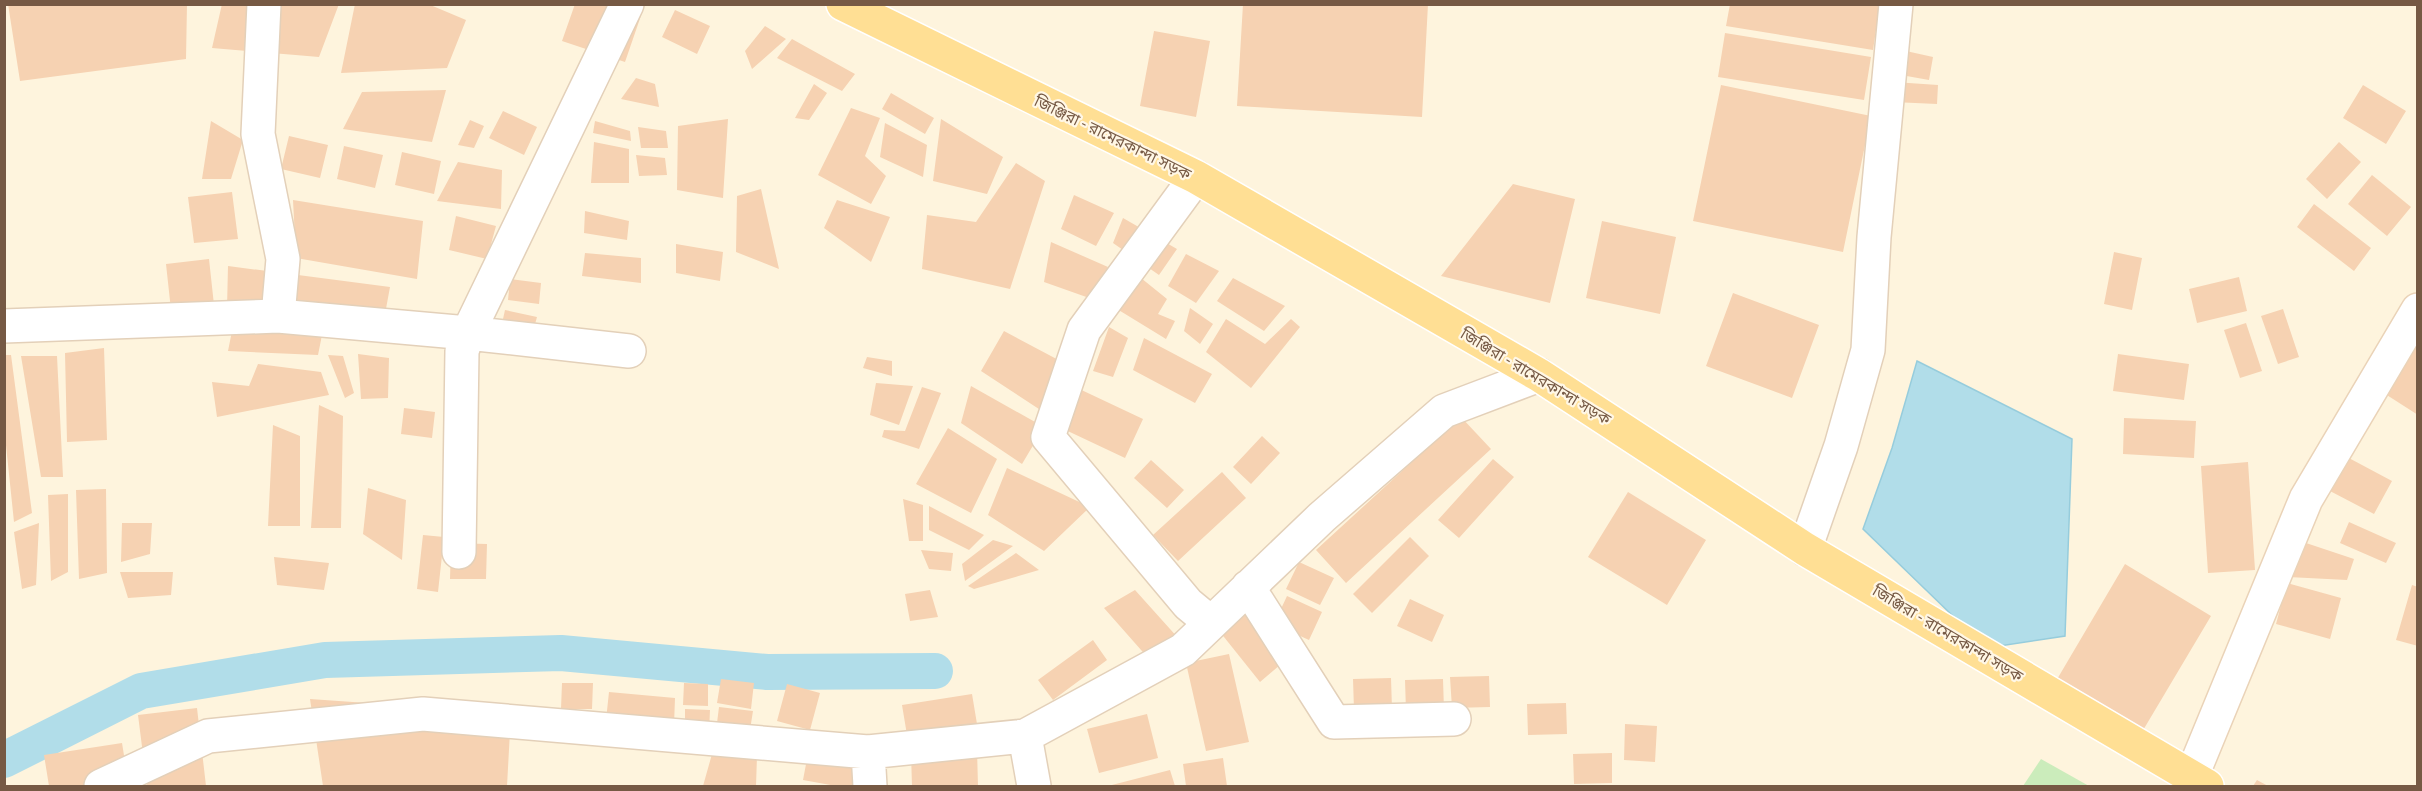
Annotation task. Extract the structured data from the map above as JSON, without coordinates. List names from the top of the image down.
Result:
{
  "streets": {
    "main road": ["জিঞ্জিরা - রামেরকান্দা সড়ক"]
  }
}
